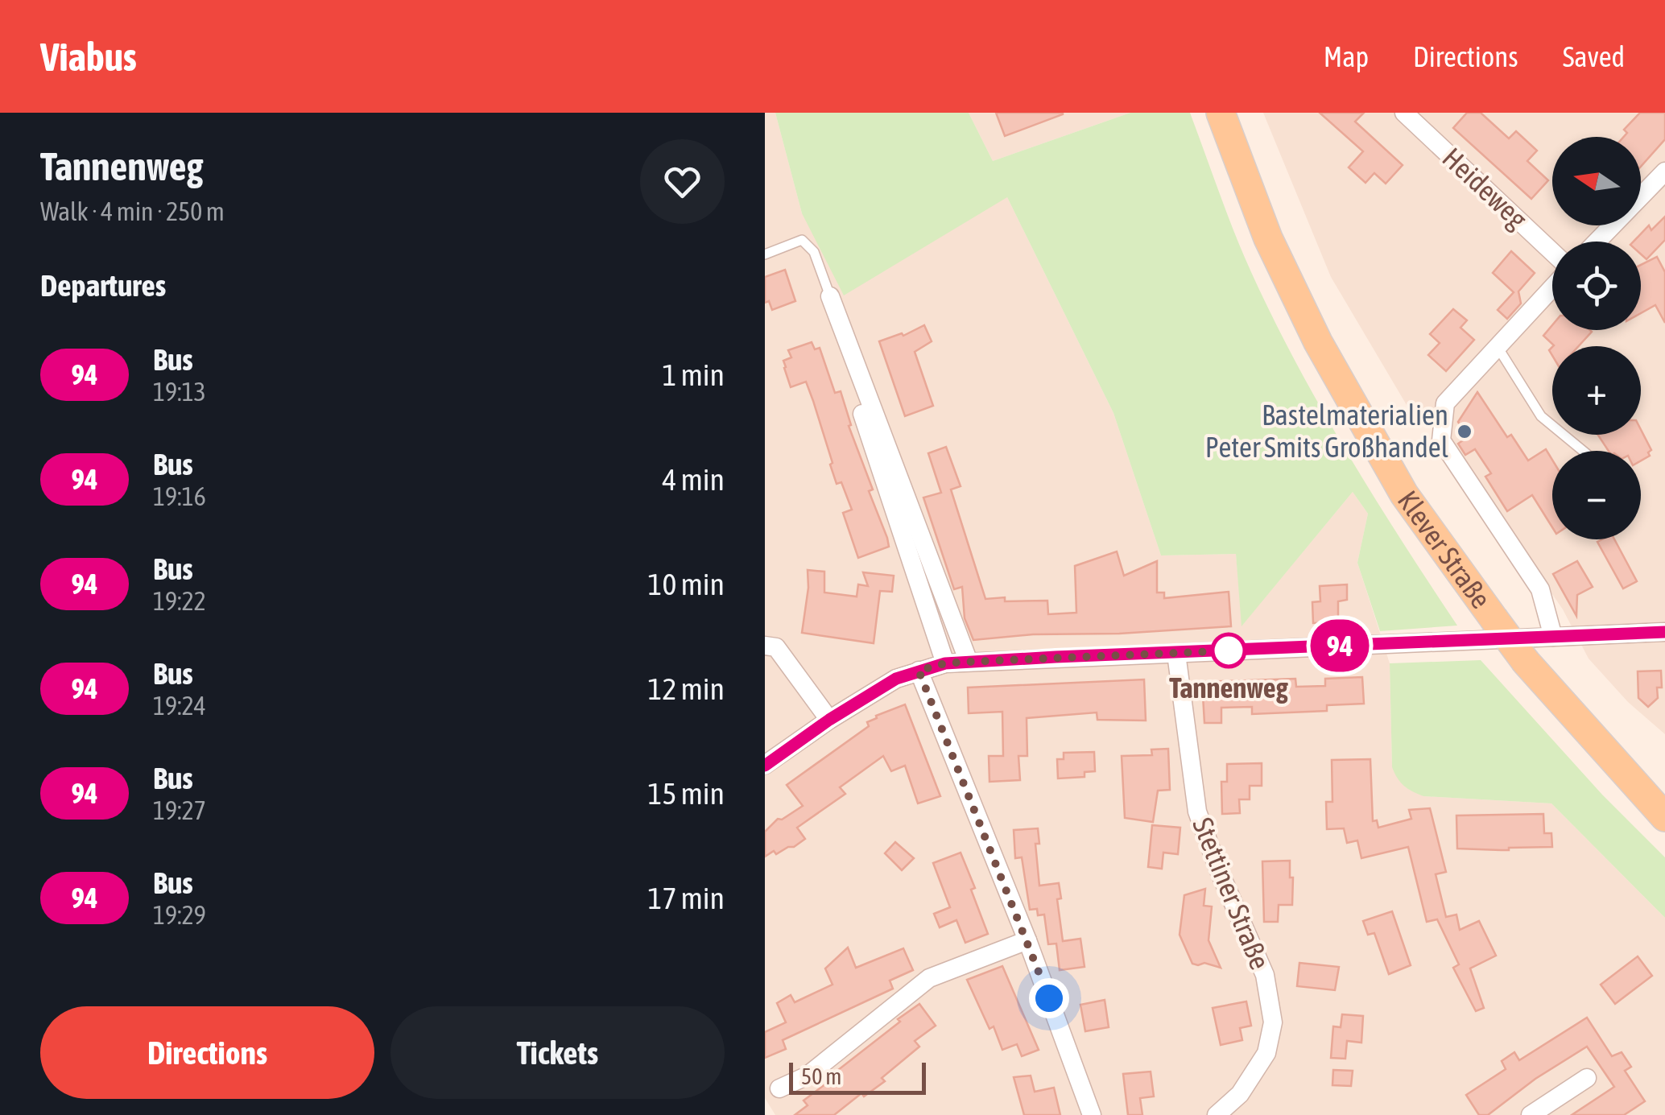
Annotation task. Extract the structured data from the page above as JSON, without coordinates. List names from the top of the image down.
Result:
{
  "streets": {
    "main road": ["Klever Straße"],
    "street": ["Heideweg", "Stettiner Straße"]
  },
  "places": ["Bastelmaterialien Peter Smits Großhandel", "Tannenweg"],
  "lines": ["bus line 94"],
  "scale_bar": "50 m",
  "north": "left",
  "page": {
    "header": "Viabus",
    "nav": ["Map", "Directions", "Saved"],
    "heading": [
      ["Tannenweg", "Walk · 4 min · 250 m"],
      "Departures"
    ],
    "on_map": "94",
    "map_buttons": ["+", "−"],
    "list": [
      {
        "mark": "94",
        "name": "Bus",
        "note": "19:13",
        "value": "1 min"
      },
      {
        "mark": "94",
        "name": "Bus",
        "note": "19:16",
        "value": "4 min"
      },
      {
        "mark": "94",
        "name": "Bus",
        "note": "19:22",
        "value": "10 min"
      },
      {
        "mark": "94",
        "name": "Bus",
        "note": "19:24",
        "value": "12 min"
      },
      {
        "mark": "94",
        "name": "Bus",
        "note": "19:27",
        "value": "15 min"
      },
      {
        "mark": "94",
        "name": "Bus",
        "note": "19:29",
        "value": "17 min"
      }
    ],
    "buttons": ["Directions", "Tickets"],
    "scale": "50 m"
  }
}
